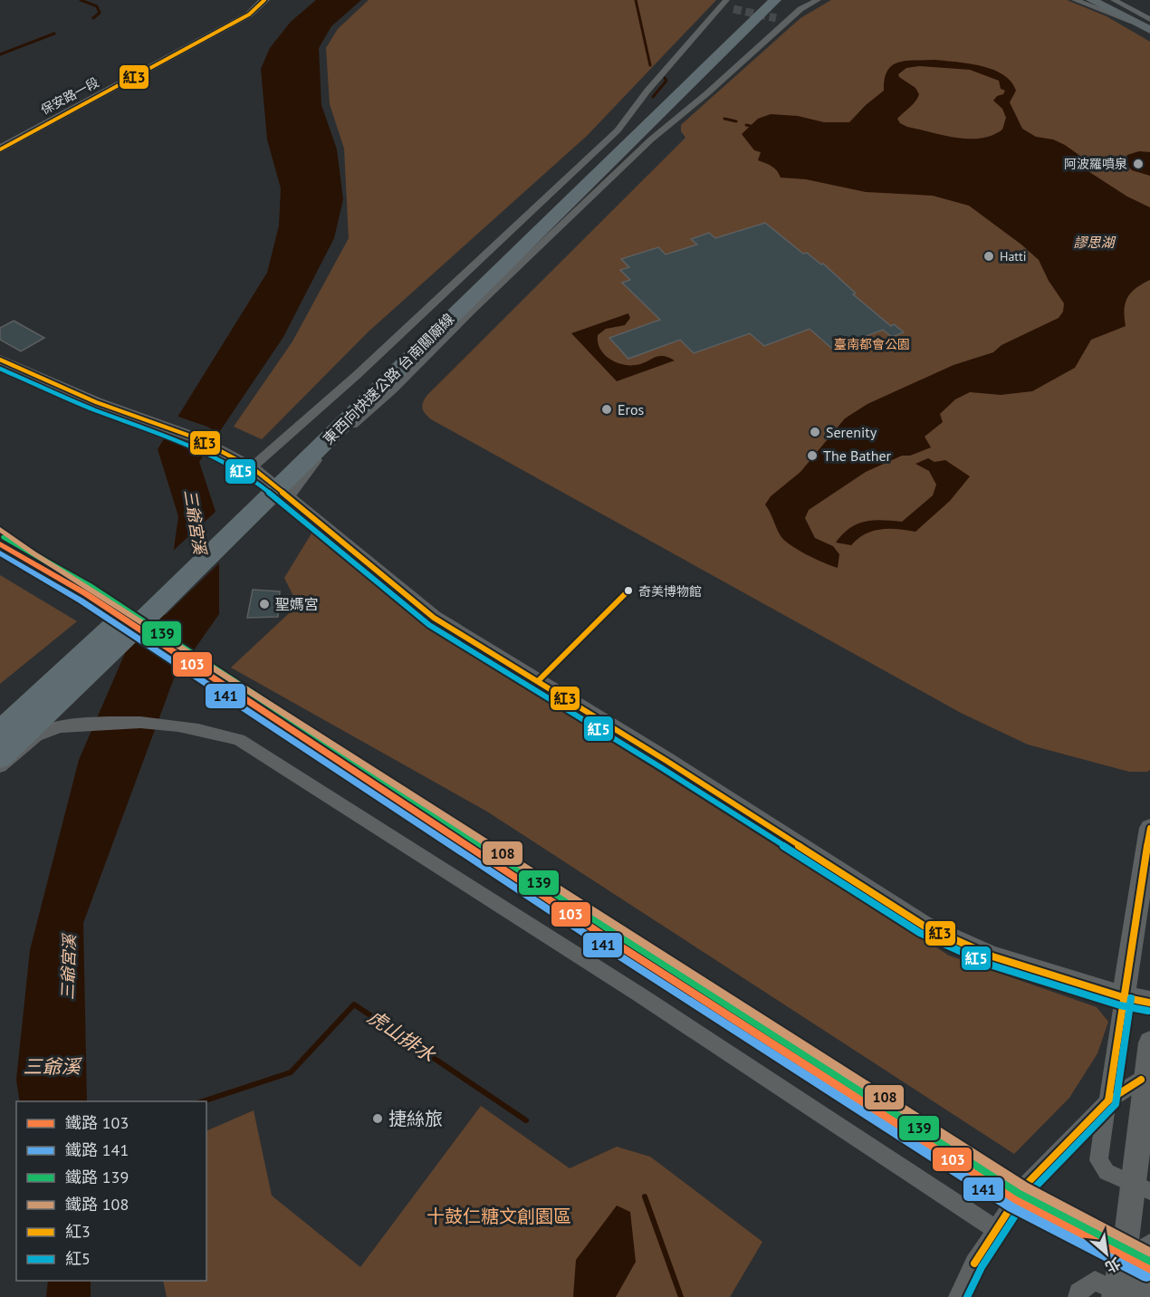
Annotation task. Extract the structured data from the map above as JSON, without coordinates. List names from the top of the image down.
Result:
{
  "streets": {
    "highway": ["東西向快速公路 台南關廟線"],
    "street": ["保安路一段"]
  },
  "water": [
    "謬思湖",
    "三爺宮溪",
    "虎山排水",
    "三爺溪"
  ],
  "parks": ["臺南都會公園", "十鼓仁糖文創園區"],
  "places": [
    "阿波羅噴泉",
    "Hatti",
    "Eros",
    "Serenity",
    "The Bather",
    "奇美博物館",
    "聖媽宮",
    "捷絲旅"
  ],
  "lines": [
    "transit line 紅3",
    "transit line 紅5",
    "rail line 108",
    "rail line 139",
    "rail line 103",
    "rail line 141"
  ],
  "legend": [
    "鐵路 103",
    "鐵路 141",
    "鐵路 139",
    "鐵路 108",
    "紅3",
    "紅5"
  ],
  "north": "bottom right"
}
